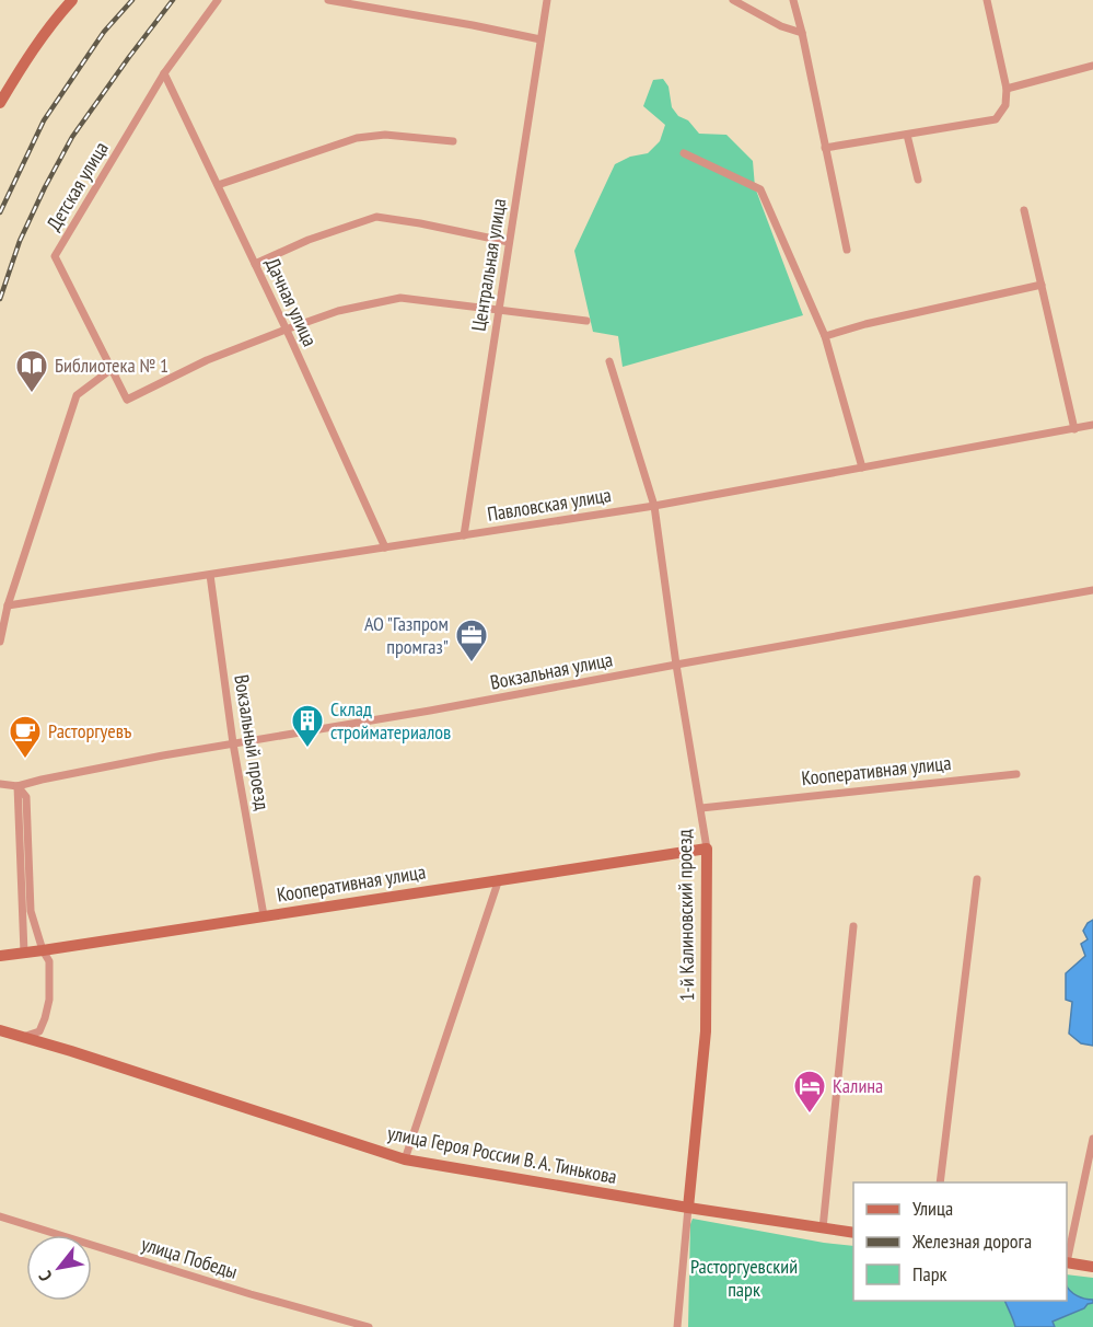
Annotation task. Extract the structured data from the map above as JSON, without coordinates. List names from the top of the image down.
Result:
{
  "streets": {
    "street": [
      "Детская улица",
      "Центральная улица",
      "Дачная улица",
      "Павловская улица",
      "Вокзальная улица",
      "Вокзальный проезд",
      "Кооперативная улица",
      "1-й Калиновский проезд",
      "улица Героя России В. А. Тинькова",
      "улица Победы"
    ]
  },
  "crossings": [
    ["Детская улица", "Дачная улица"],
    ["Центральная улица", "Павловская улица"],
    ["Дачная улица", "Павловская улица"],
    ["Павловская улица", "Вокзальный проезд"],
    ["Павловская улица", "1-й Калиновский проезд"],
    ["Вокзальная улица", "Вокзальный проезд"],
    ["Вокзальная улица", "1-й Калиновский проезд"],
    ["Вокзальный проезд", "Кооперативная улица"],
    ["Кооперативная улица", "1-й Калиновский проезд"],
    ["1-й Калиновский проезд", "улица Героя России В. А. Тинькова"]
  ],
  "parks": ["Расторгуевский парк"],
  "places": {
    "library": ["Библиотека № 1"],
    "office": ["АО \"Газпром промгаз\""],
    "building": ["Склад стройматериалов"],
    "cafe": ["Расторгуевъ"],
    "hotel": ["Калина"]
  },
  "legend": ["Улица", "Железная дорога", "Парк"],
  "north": "bottom left"
}
